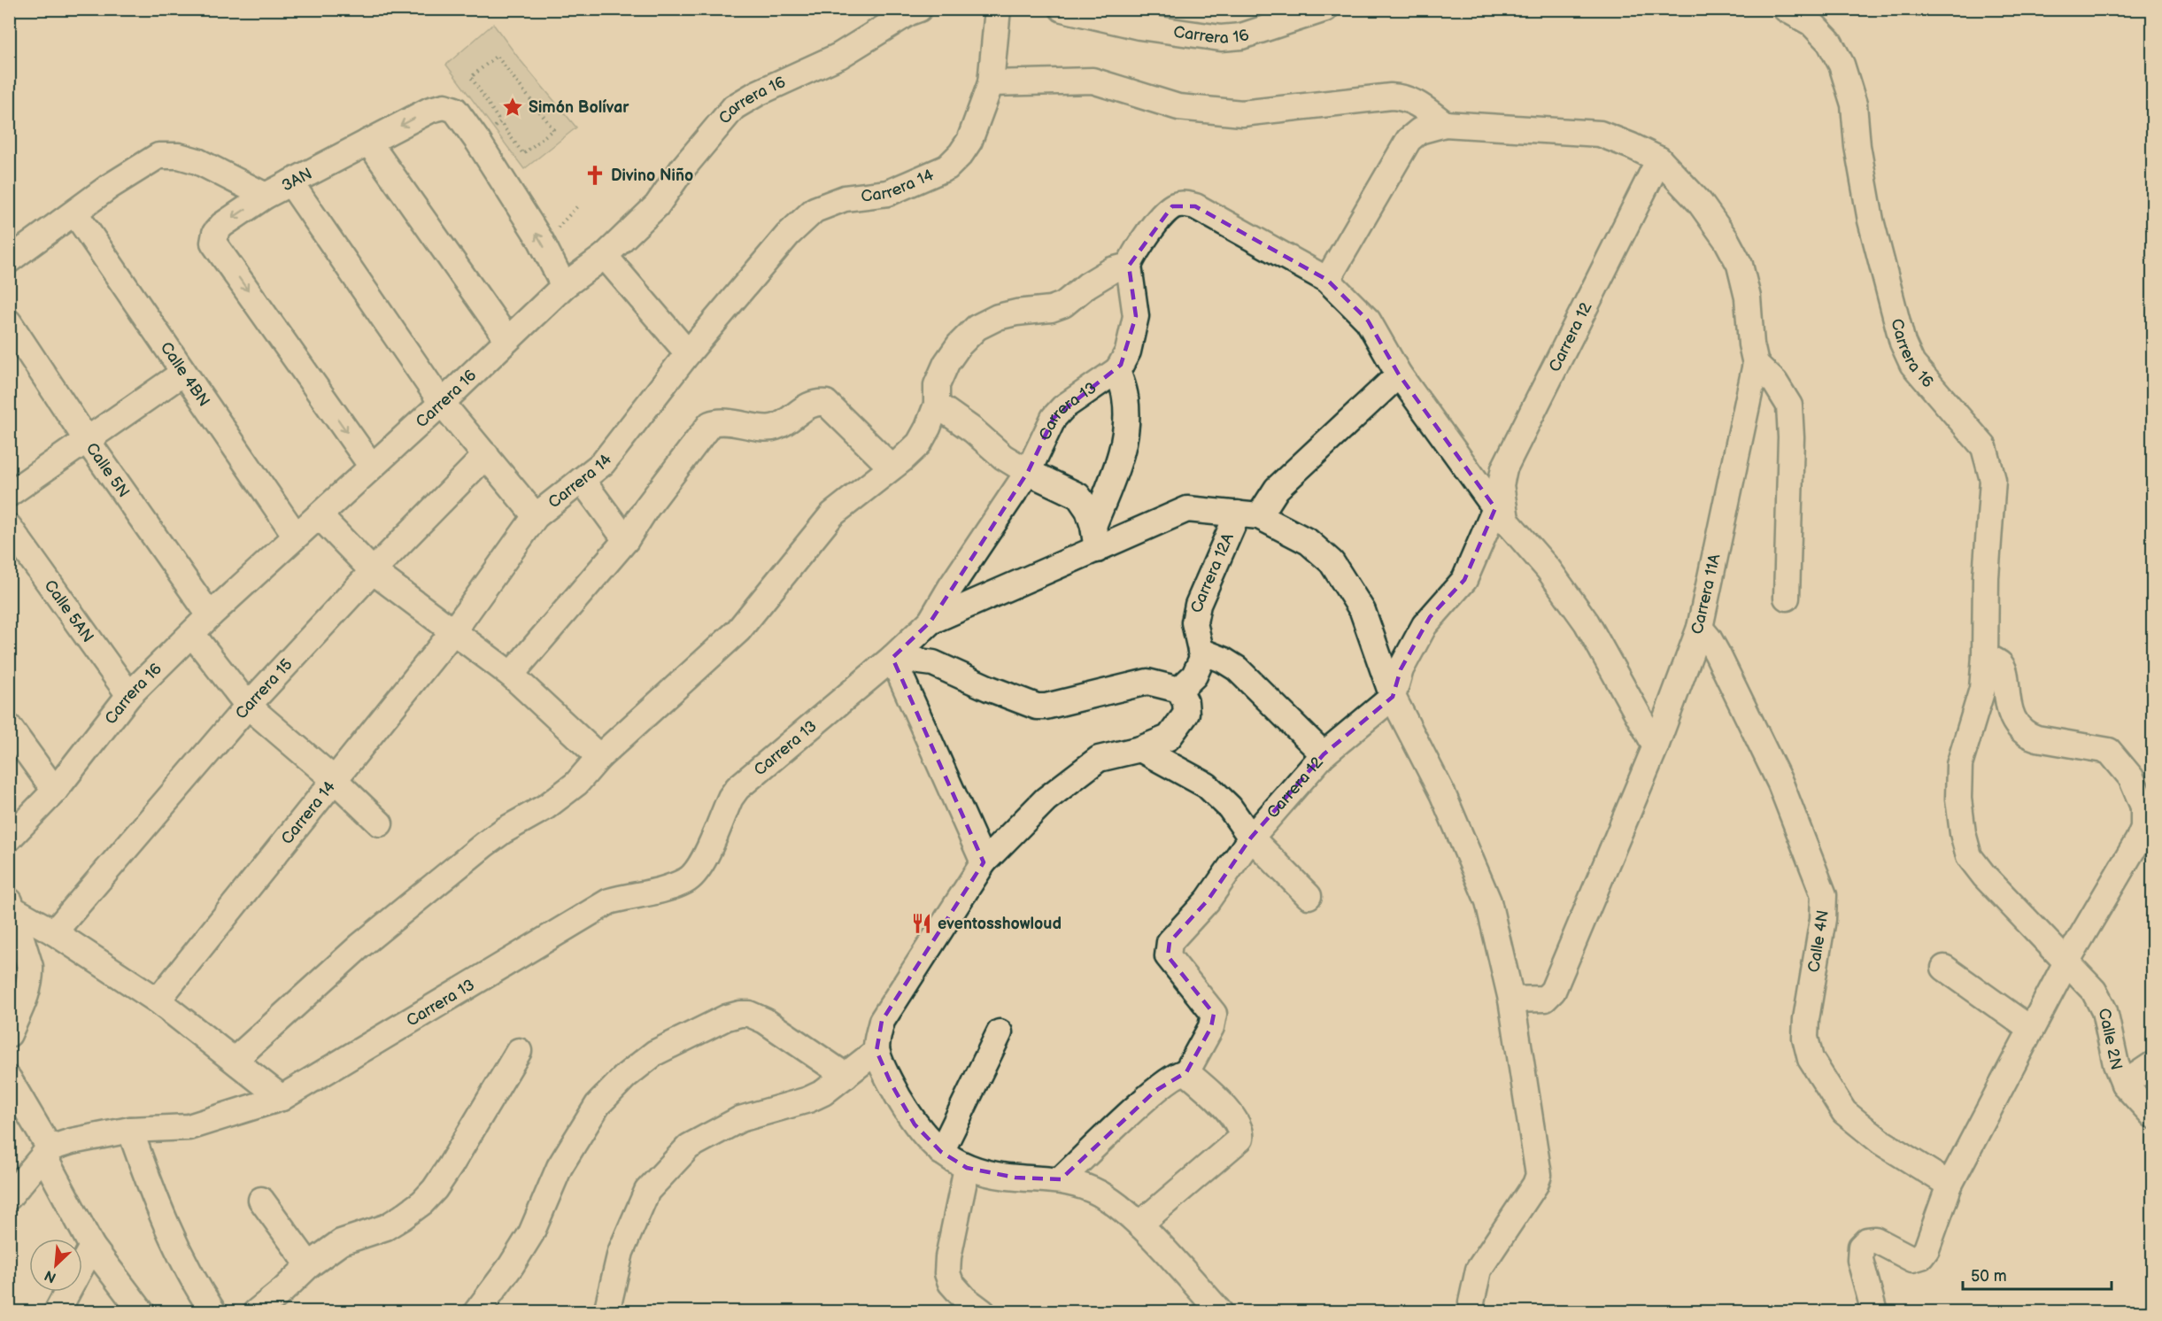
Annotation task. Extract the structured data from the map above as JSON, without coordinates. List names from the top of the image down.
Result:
{
  "streets": {
    "street": [
      "Carrera 16",
      "3AN",
      "Carrera 14",
      "Carrera 12",
      "Calle 4BN",
      "Carrera 13",
      "Calle 5N",
      "Carrera 12A",
      "Carrera 11A",
      "Calle 5AN",
      "Carrera 15",
      "Calle 4N",
      "Calle 2N"
    ]
  },
  "crossings": [
    ["Carrera 16", "3AN"],
    ["Carrera 16", "Calle 4BN"],
    ["Carrera 16", "Calle 5N"],
    ["Carrera 16", "Calle 5AN"],
    ["Carrera 16", "Calle 2N"],
    ["Carrera 12", "Carrera 11A"],
    ["Carrera 11A", "Calle 4N"]
  ],
  "places": {
    "place": ["Simón Bolívar"],
    "church": ["Divino Niño"],
    "restaurant": ["eventosshowloud"]
  },
  "scale_bar": "50 m",
  "north": "bottom left"
}
